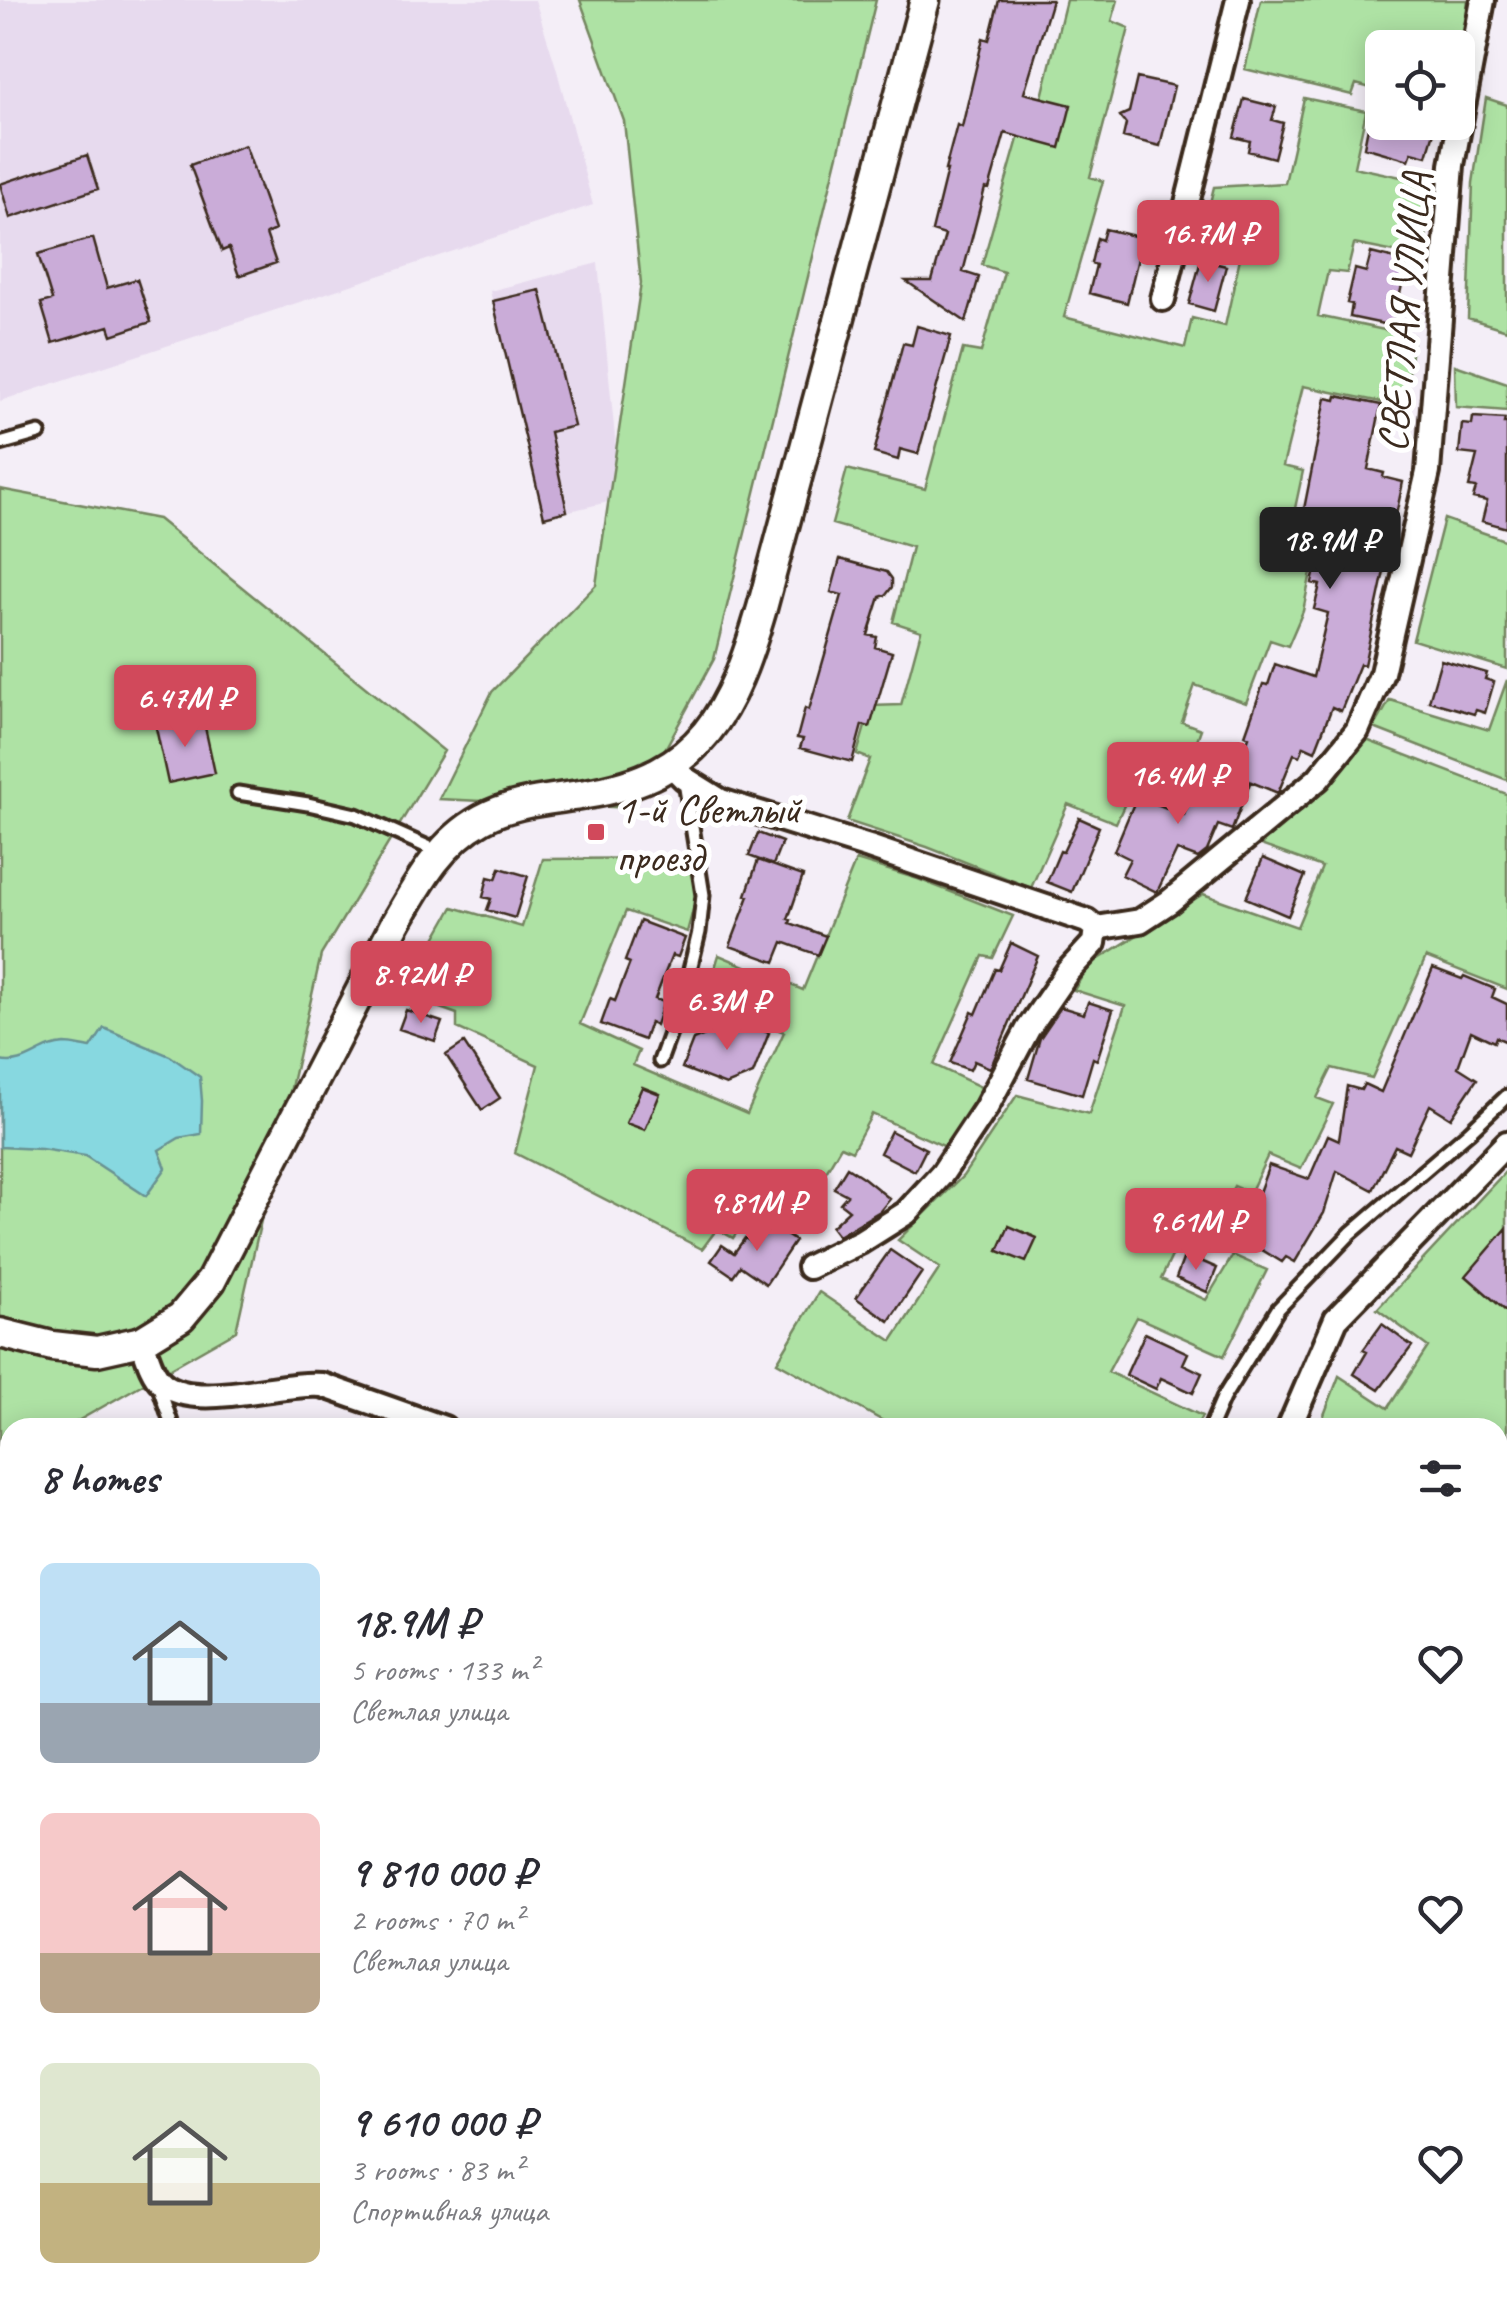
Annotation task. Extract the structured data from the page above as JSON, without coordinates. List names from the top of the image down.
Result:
{
  "streets": {
    "street": ["СВЕТЛАЯ УЛИЦА"]
  },
  "places": {
    "transit": ["1-й Светлый проезд"]
  },
  "page": {
    "price": [
      "16.7M ₽",
      "18.9M ₽",
      "6.47M ₽",
      "16.4M ₽",
      "8.92M ₽",
      "6.3M ₽",
      "9.81M ₽",
      "9.61M ₽"
    ],
    "heading": "8 homes",
    "list": [
      {
        "name": "18.9M ₽",
        "note": "5 rooms · 133 m² · Светлая улица"
      },
      {
        "name": "9 810 000 ₽",
        "note": "2 rooms · 70 m² · Светлая улица"
      },
      {
        "name": "9 610 000 ₽",
        "note": "3 rooms · 83 m² · Спортивная улица"
      }
    ]
  }
}
